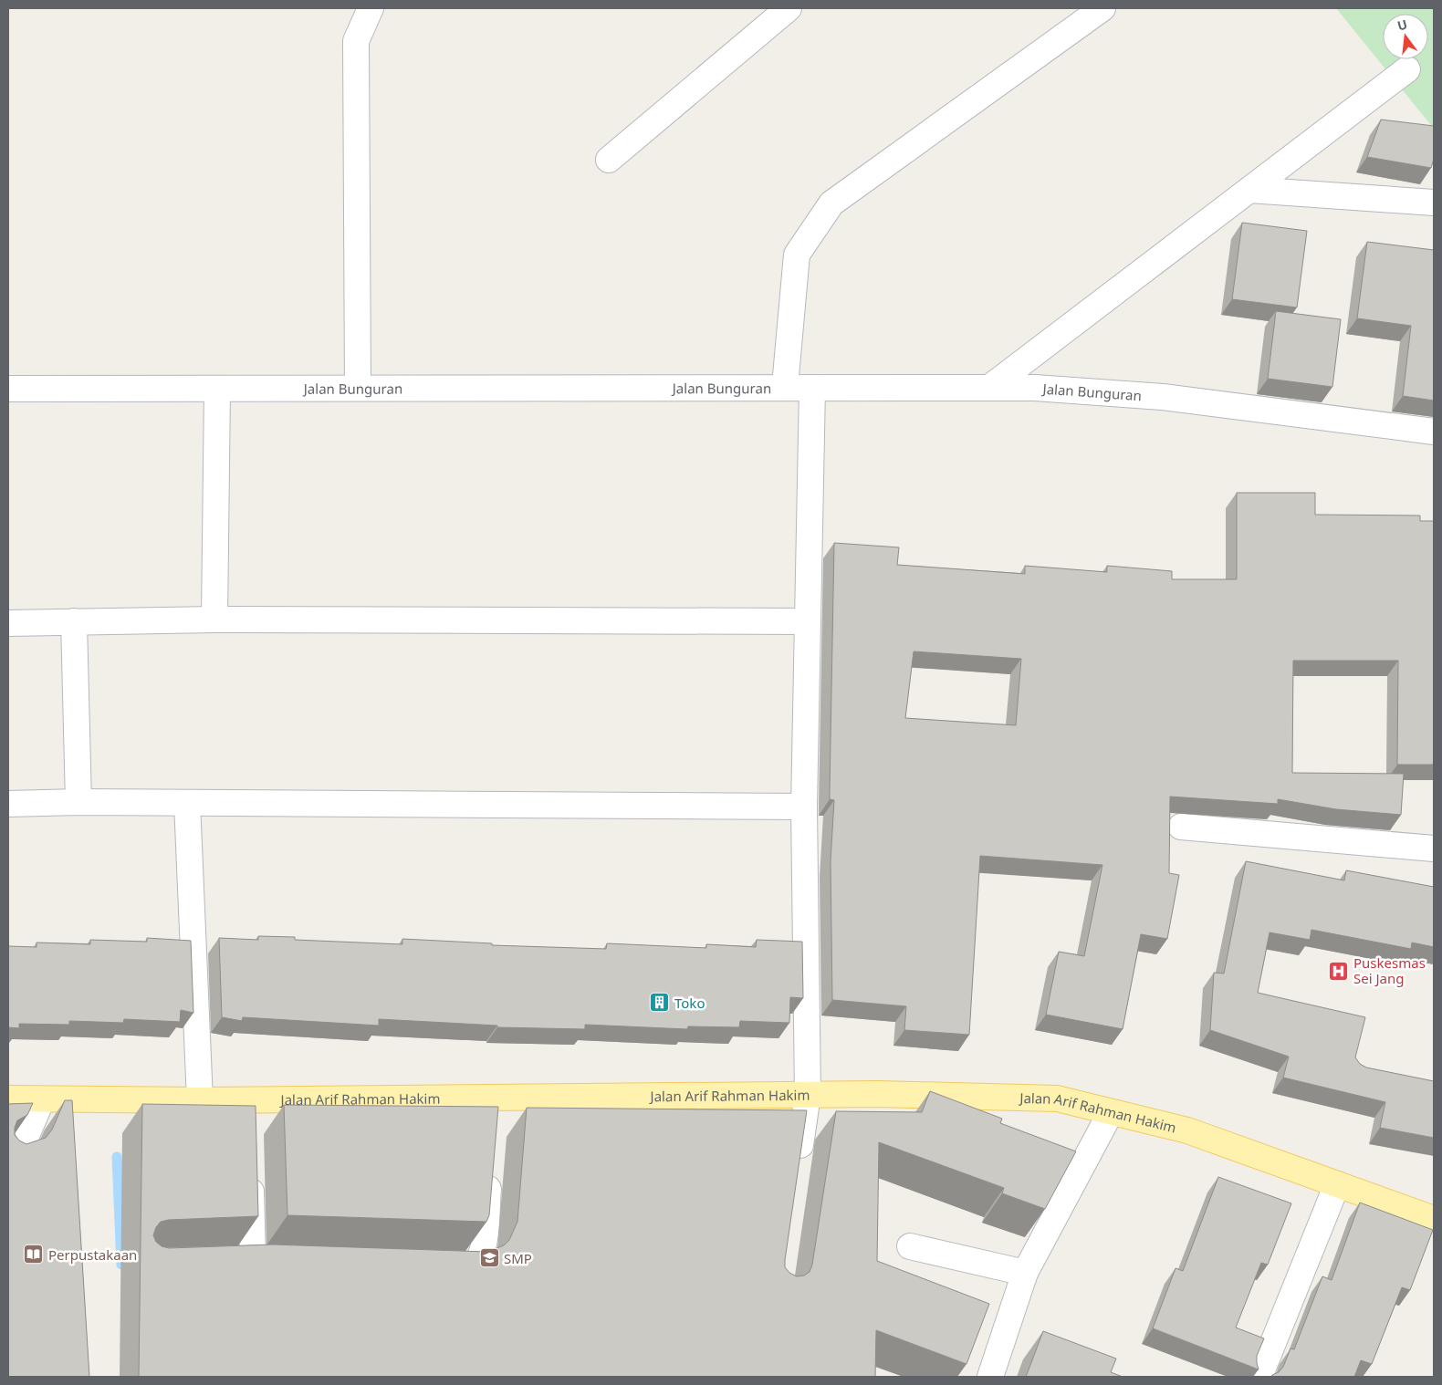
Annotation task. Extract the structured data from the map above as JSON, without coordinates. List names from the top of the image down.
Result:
{
  "streets": {
    "main road": ["Jalan Arif Rahman Hakim"],
    "street": ["Jalan Bunguran"]
  },
  "places": {
    "hospital": ["Puskesmas Sei Jang"],
    "building": ["Toko"],
    "library": ["Perpustakaan"],
    "school or university": ["SMP"]
  },
  "north": "top"
}
